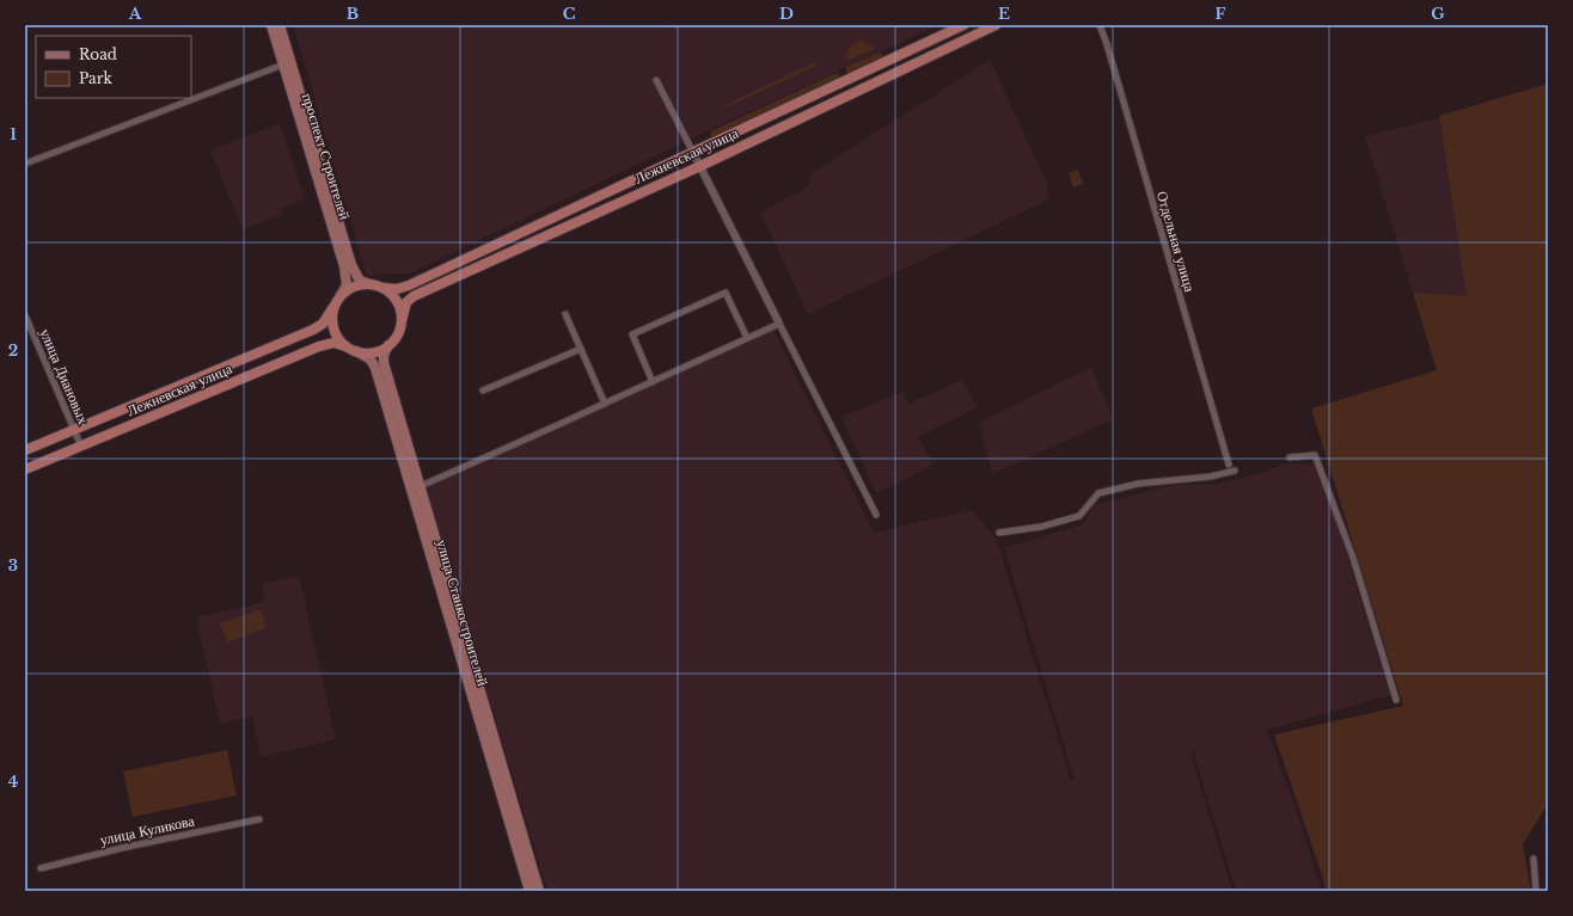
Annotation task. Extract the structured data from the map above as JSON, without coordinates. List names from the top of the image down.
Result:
{
  "streets": {
    "highway": ["Лежневская улица"],
    "main road": ["проспект Строителей", "улица Станкостроителей"],
    "street": ["Отдельная улица", "улица Диановых", "улица Куликова"]
  },
  "crossings": [
    ["Лежневская улица", "проспект Строителей"],
    ["Лежневская улица", "улица Диановых"],
    ["Лежневская улица", "улица Станкостроителей"],
    ["проспект Строителей", "улица Станкостроителей"]
  ],
  "legend": ["Road", "Park"],
  "grid": {
    "columns": [
      "A",
      "B",
      "C",
      "D",
      "E",
      "F",
      "G"
    ],
    "rows": [
      "1",
      "2",
      "3",
      "4"
    ]
  }
}
